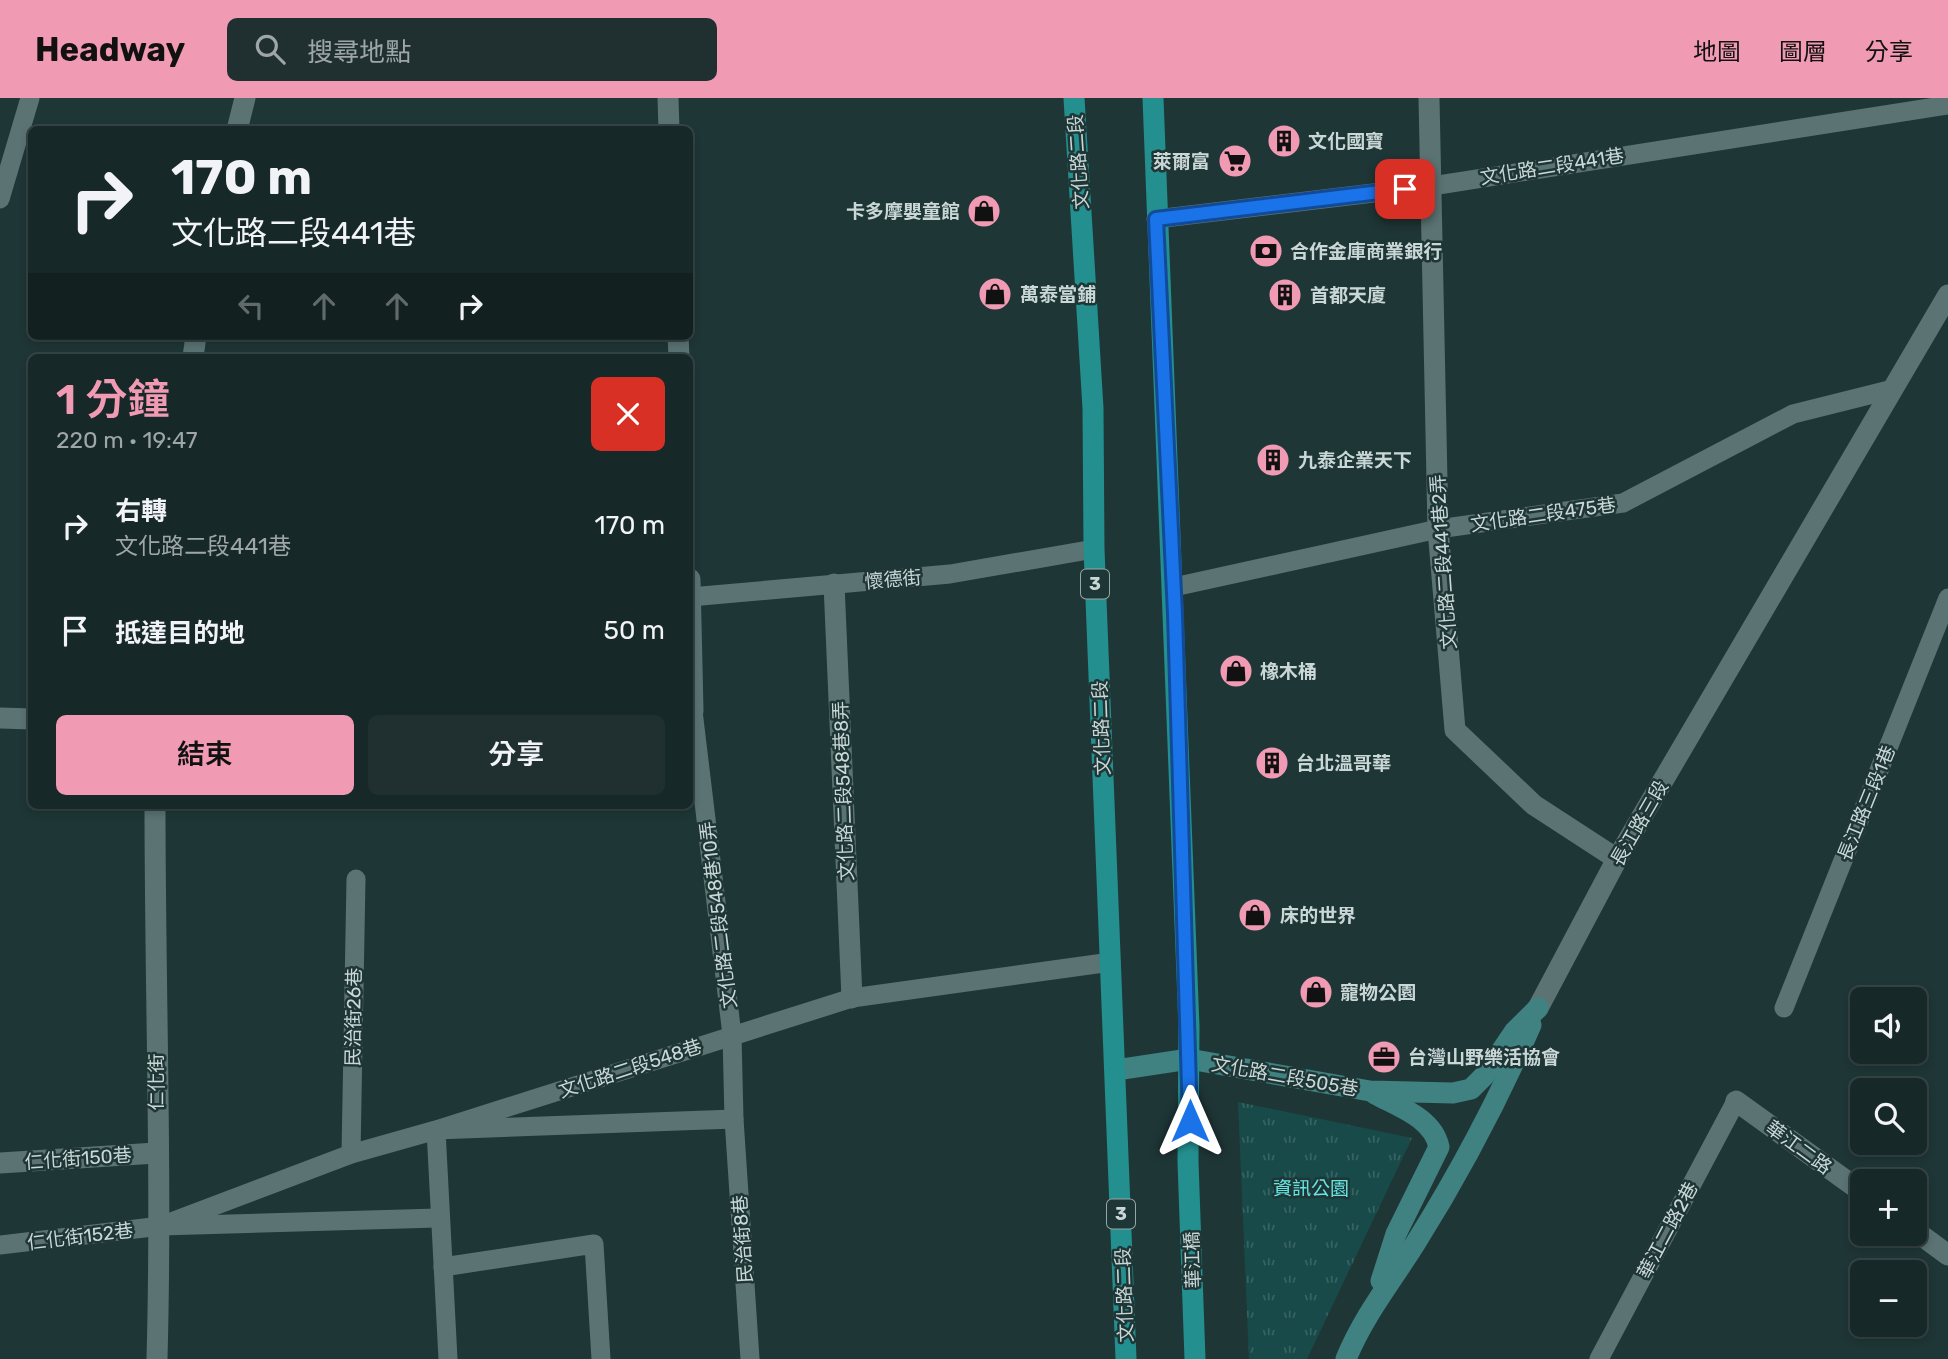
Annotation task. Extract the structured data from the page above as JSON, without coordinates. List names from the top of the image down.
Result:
{
  "streets": {
    "main road": ["文化路二段", "3", "華江橋"],
    "street": [
      "文化路二段441巷2弄",
      "文化路二段548巷8弄",
      "長江路三段",
      "文化路二段505巷",
      "仁化街",
      "華江二路",
      "仁化街150巷"
    ],
    "lane": [
      "文化路二段441巷",
      "文化路二段475巷",
      "懷德街",
      "長江路三段1巷",
      "文化路二段548巷10弄",
      "民治街26巷",
      "文化路二段548巷",
      "華江二路2巷",
      "仁化街152巷",
      "民治街8巷"
    ]
  },
  "crossings": [
    ["文化路二段", "懷德街"],
    ["文化路二段", "文化路二段548巷"],
    ["文化路二段", "文化路二段505巷"],
    ["文化路二段441巷", "文化路二段441巷2弄"],
    ["文化路二段475巷", "文化路二段441巷2弄"],
    ["文化路二段475巷", "長江路三段"],
    ["文化路二段441巷2弄", "長江路三段"],
    ["懷德街", "文化路二段548巷8弄"],
    ["文化路二段548巷8弄", "文化路二段548巷"],
    ["文化路二段548巷10弄", "文化路二段548巷"],
    ["文化路二段548巷10弄", "民治街8巷"],
    ["民治街26巷", "文化路二段548巷"],
    ["文化路二段548巷", "仁化街"],
    ["文化路二段548巷", "仁化街152巷"],
    ["文化路二段505巷", "華江橋"],
    ["仁化街", "仁化街150巷"],
    ["仁化街", "仁化街152巷"],
    ["華江二路", "華江二路2巷"]
  ],
  "parks": ["資訊公園"],
  "places": {
    "building": [
      "文化國寶",
      "首都天廈",
      "九泰企業天下",
      "台北溫哥華"
    ],
    "supermarket": ["萊爾富"],
    "shop": [
      "卡多摩嬰童館",
      "萬泰當鋪",
      "橡木桶",
      "床的世界",
      "寵物公園"
    ],
    "bank": ["合作金庫商業銀行"],
    "office": ["台灣山野樂活協會"]
  },
  "page": {
    "header": "Headway",
    "search": "搜尋地點",
    "nav": ["地圖", "圖層", "分享"],
    "turn": ["170 m", "文化路二段441巷"],
    "heading": ["1 分鐘", "220 m · 19:47"],
    "list": [
      {
        "name": "右轉",
        "note": "文化路二段441巷",
        "value": "170 m"
      },
      {
        "name": "抵達目的地",
        "value": "50 m"
      }
    ],
    "buttons": ["結束", "分享"],
    "map_buttons": ["+", "−"]
  }
}
